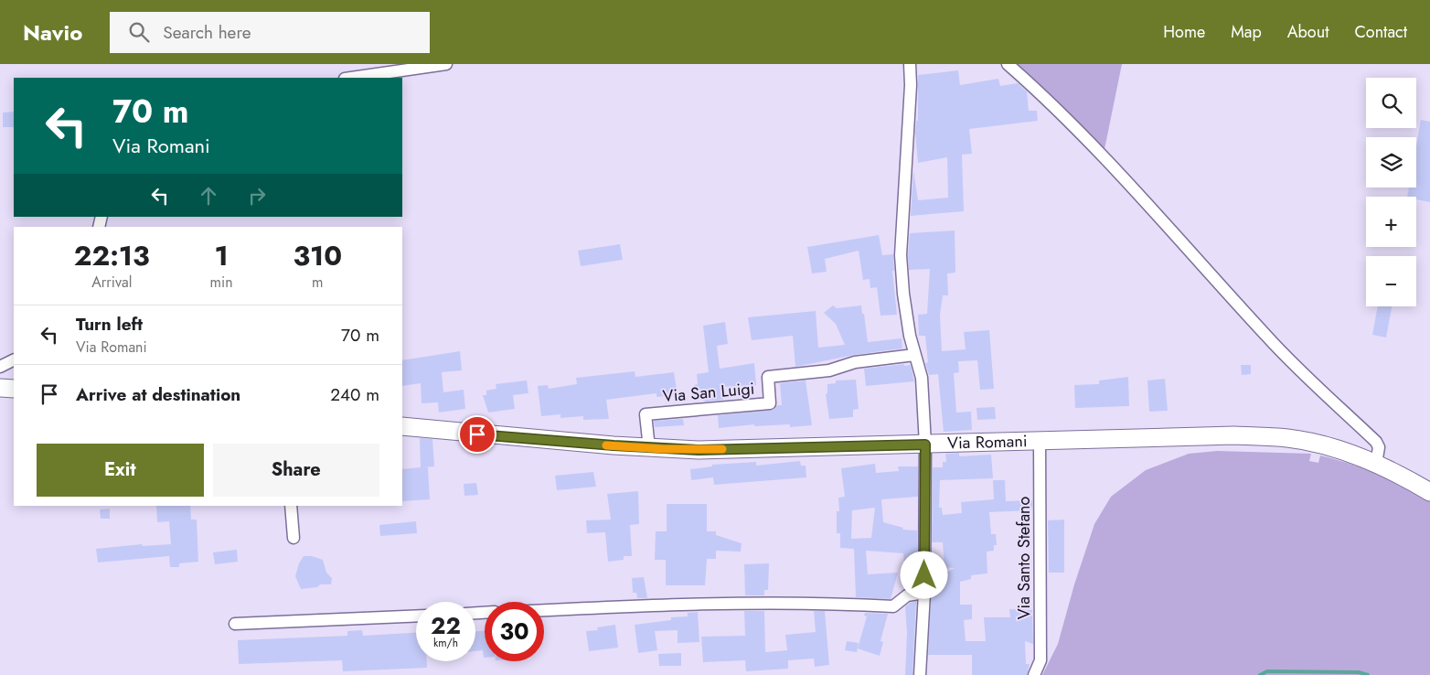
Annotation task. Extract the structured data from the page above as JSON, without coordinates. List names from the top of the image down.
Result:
{
  "streets": {
    "street": ["Via San Luigi", "Via Romani", "Via Santo Stefano"]
  },
  "crossings": [
    ["Via San Luigi", "Via Romani"],
    ["Via Romani", "Via Santo Stefano"]
  ],
  "page": {
    "header": "Navio",
    "search": "Search here",
    "nav": [
      "Home",
      "Map",
      "About",
      "Contact"
    ],
    "map_buttons": ["+", "−"],
    "turn": ["70 m", "Via Romani"],
    "eta": [
      "22:13",
      "Arrival",
      "1",
      "min",
      "310",
      "m"
    ],
    "list": [
      {
        "name": "Turn left",
        "note": "Via Romani",
        "value": "70 m"
      },
      {
        "name": "Arrive at destination",
        "value": "240 m"
      }
    ],
    "buttons": ["Exit", "Share"],
    "speed": "22 km/h",
    "limit": "30"
  }
}
